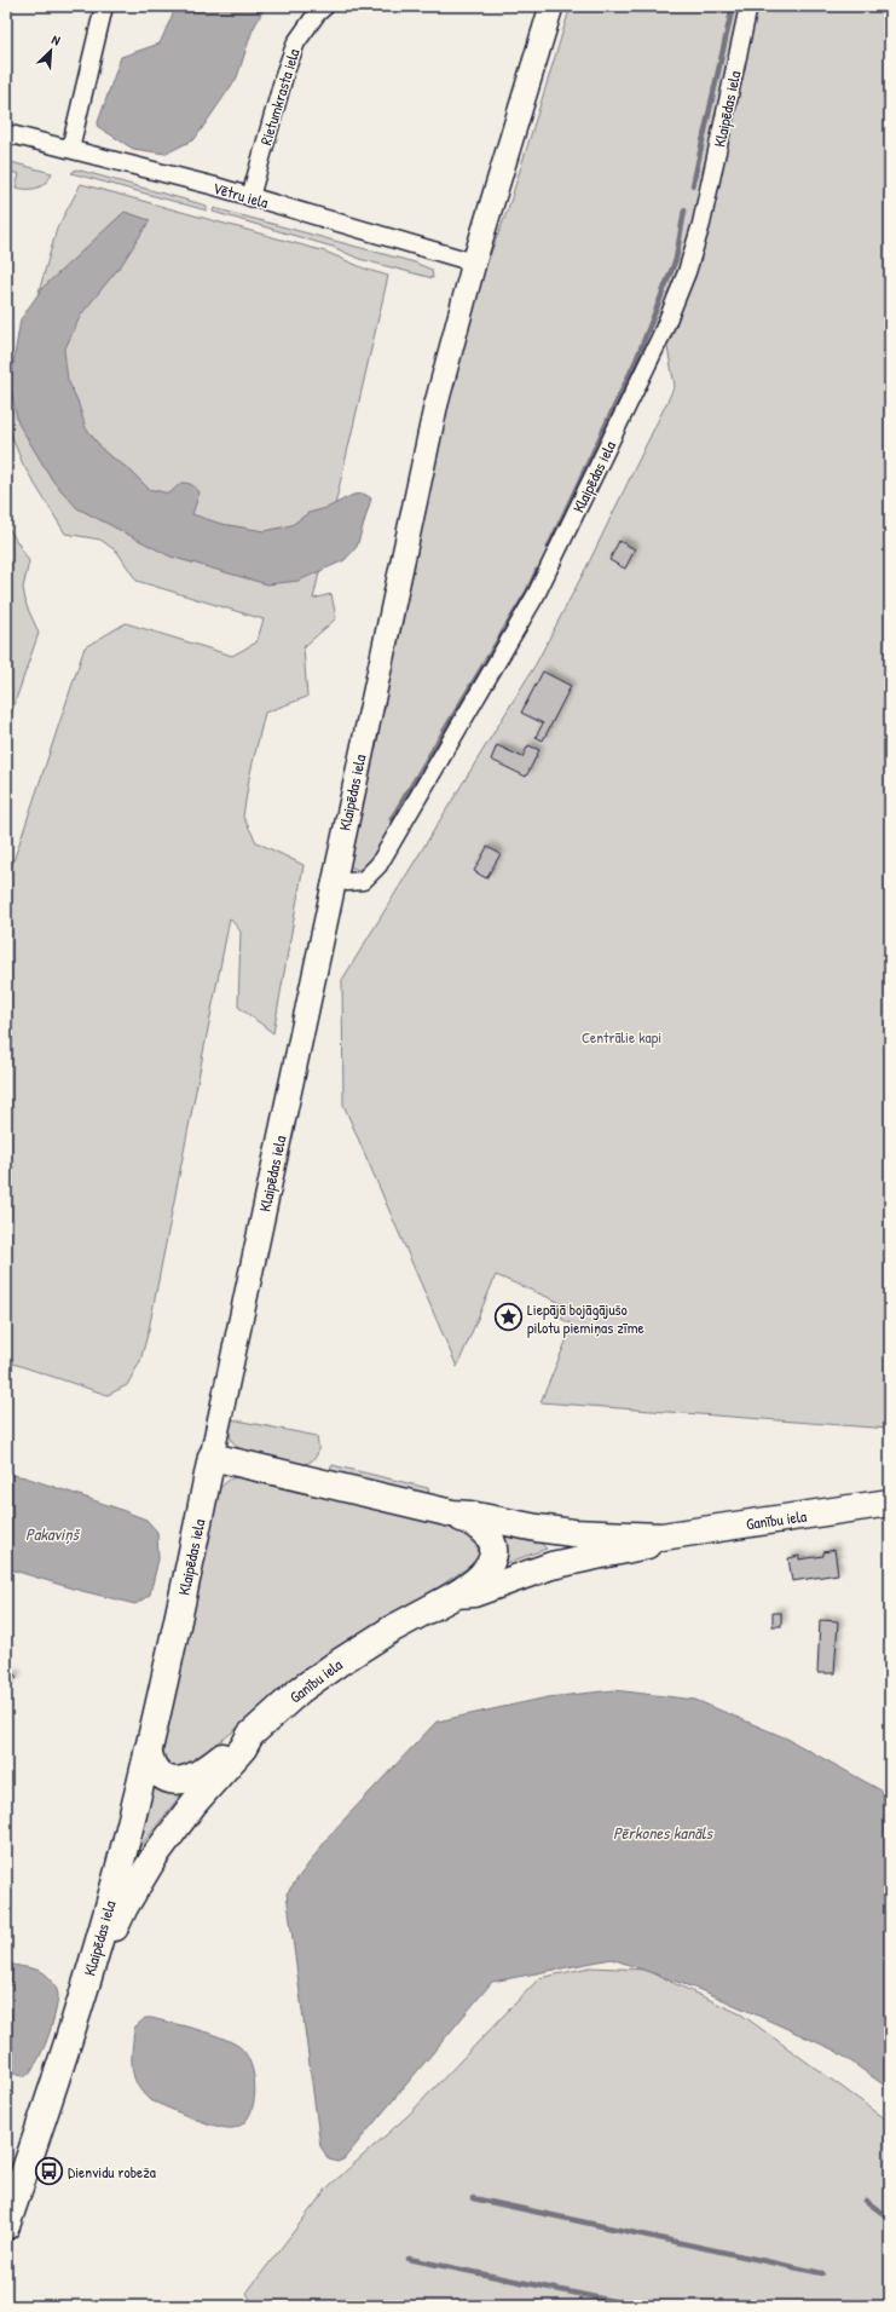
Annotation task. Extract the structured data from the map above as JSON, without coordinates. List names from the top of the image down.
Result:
{
  "streets": {
    "highway": ["Klaipēdas iela", "Ganību iela"],
    "street": ["Rietumkrasta iela", "Vētru iela"]
  },
  "crossings": [
    ["Rietumkrasta iela", "Vētru iela"],
    ["Klaipēdas iela", "Vētru iela"],
    ["Klaipēdas iela", "Ganību iela"]
  ],
  "water": ["Pakaviņš", "Pērkones kanāls"],
  "parks": ["Centrālie kapi"],
  "places": {
    "place": ["Liepājā bojāgājušo pilotu piemiņas zīme"],
    "bus stop": ["Dienvidu robeža"]
  },
  "north": "top right"
}
